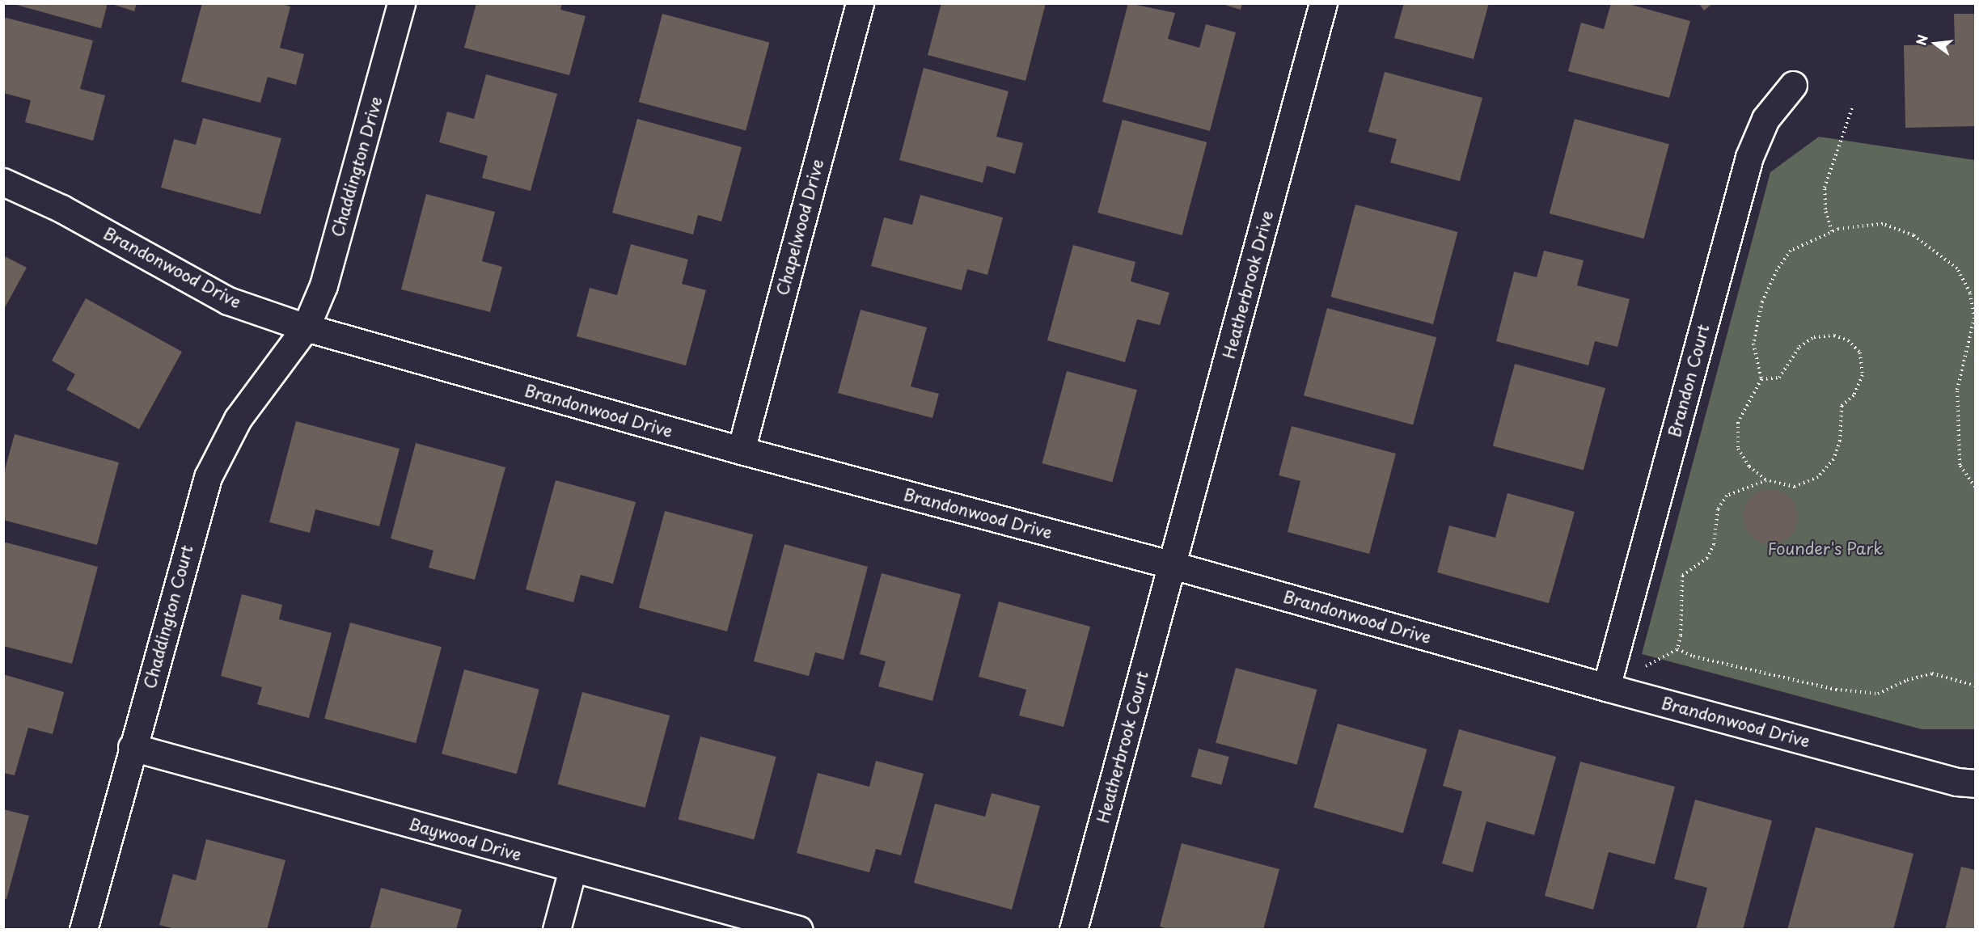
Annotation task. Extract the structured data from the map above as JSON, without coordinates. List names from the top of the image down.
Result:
{
  "streets": {
    "street": [
      "Chaddington Drive",
      "Chapelwood Drive",
      "Brandonwood Drive",
      "Heatherbrook Drive",
      "Brandon Court",
      "Chaddington Court",
      "Heatherbrook Court",
      "Baywood Drive"
    ]
  },
  "crossings": [
    ["Chaddington Drive", "Brandonwood Drive"],
    ["Chaddington Drive", "Chaddington Court"],
    ["Chapelwood Drive", "Brandonwood Drive"],
    ["Brandonwood Drive", "Heatherbrook Drive"],
    ["Brandonwood Drive", "Brandon Court"],
    ["Brandonwood Drive", "Chaddington Court"],
    ["Brandonwood Drive", "Heatherbrook Court"],
    ["Heatherbrook Drive", "Heatherbrook Court"],
    ["Chaddington Court", "Baywood Drive"]
  ],
  "parks": ["Founder's Park"],
  "north": "left"
}
